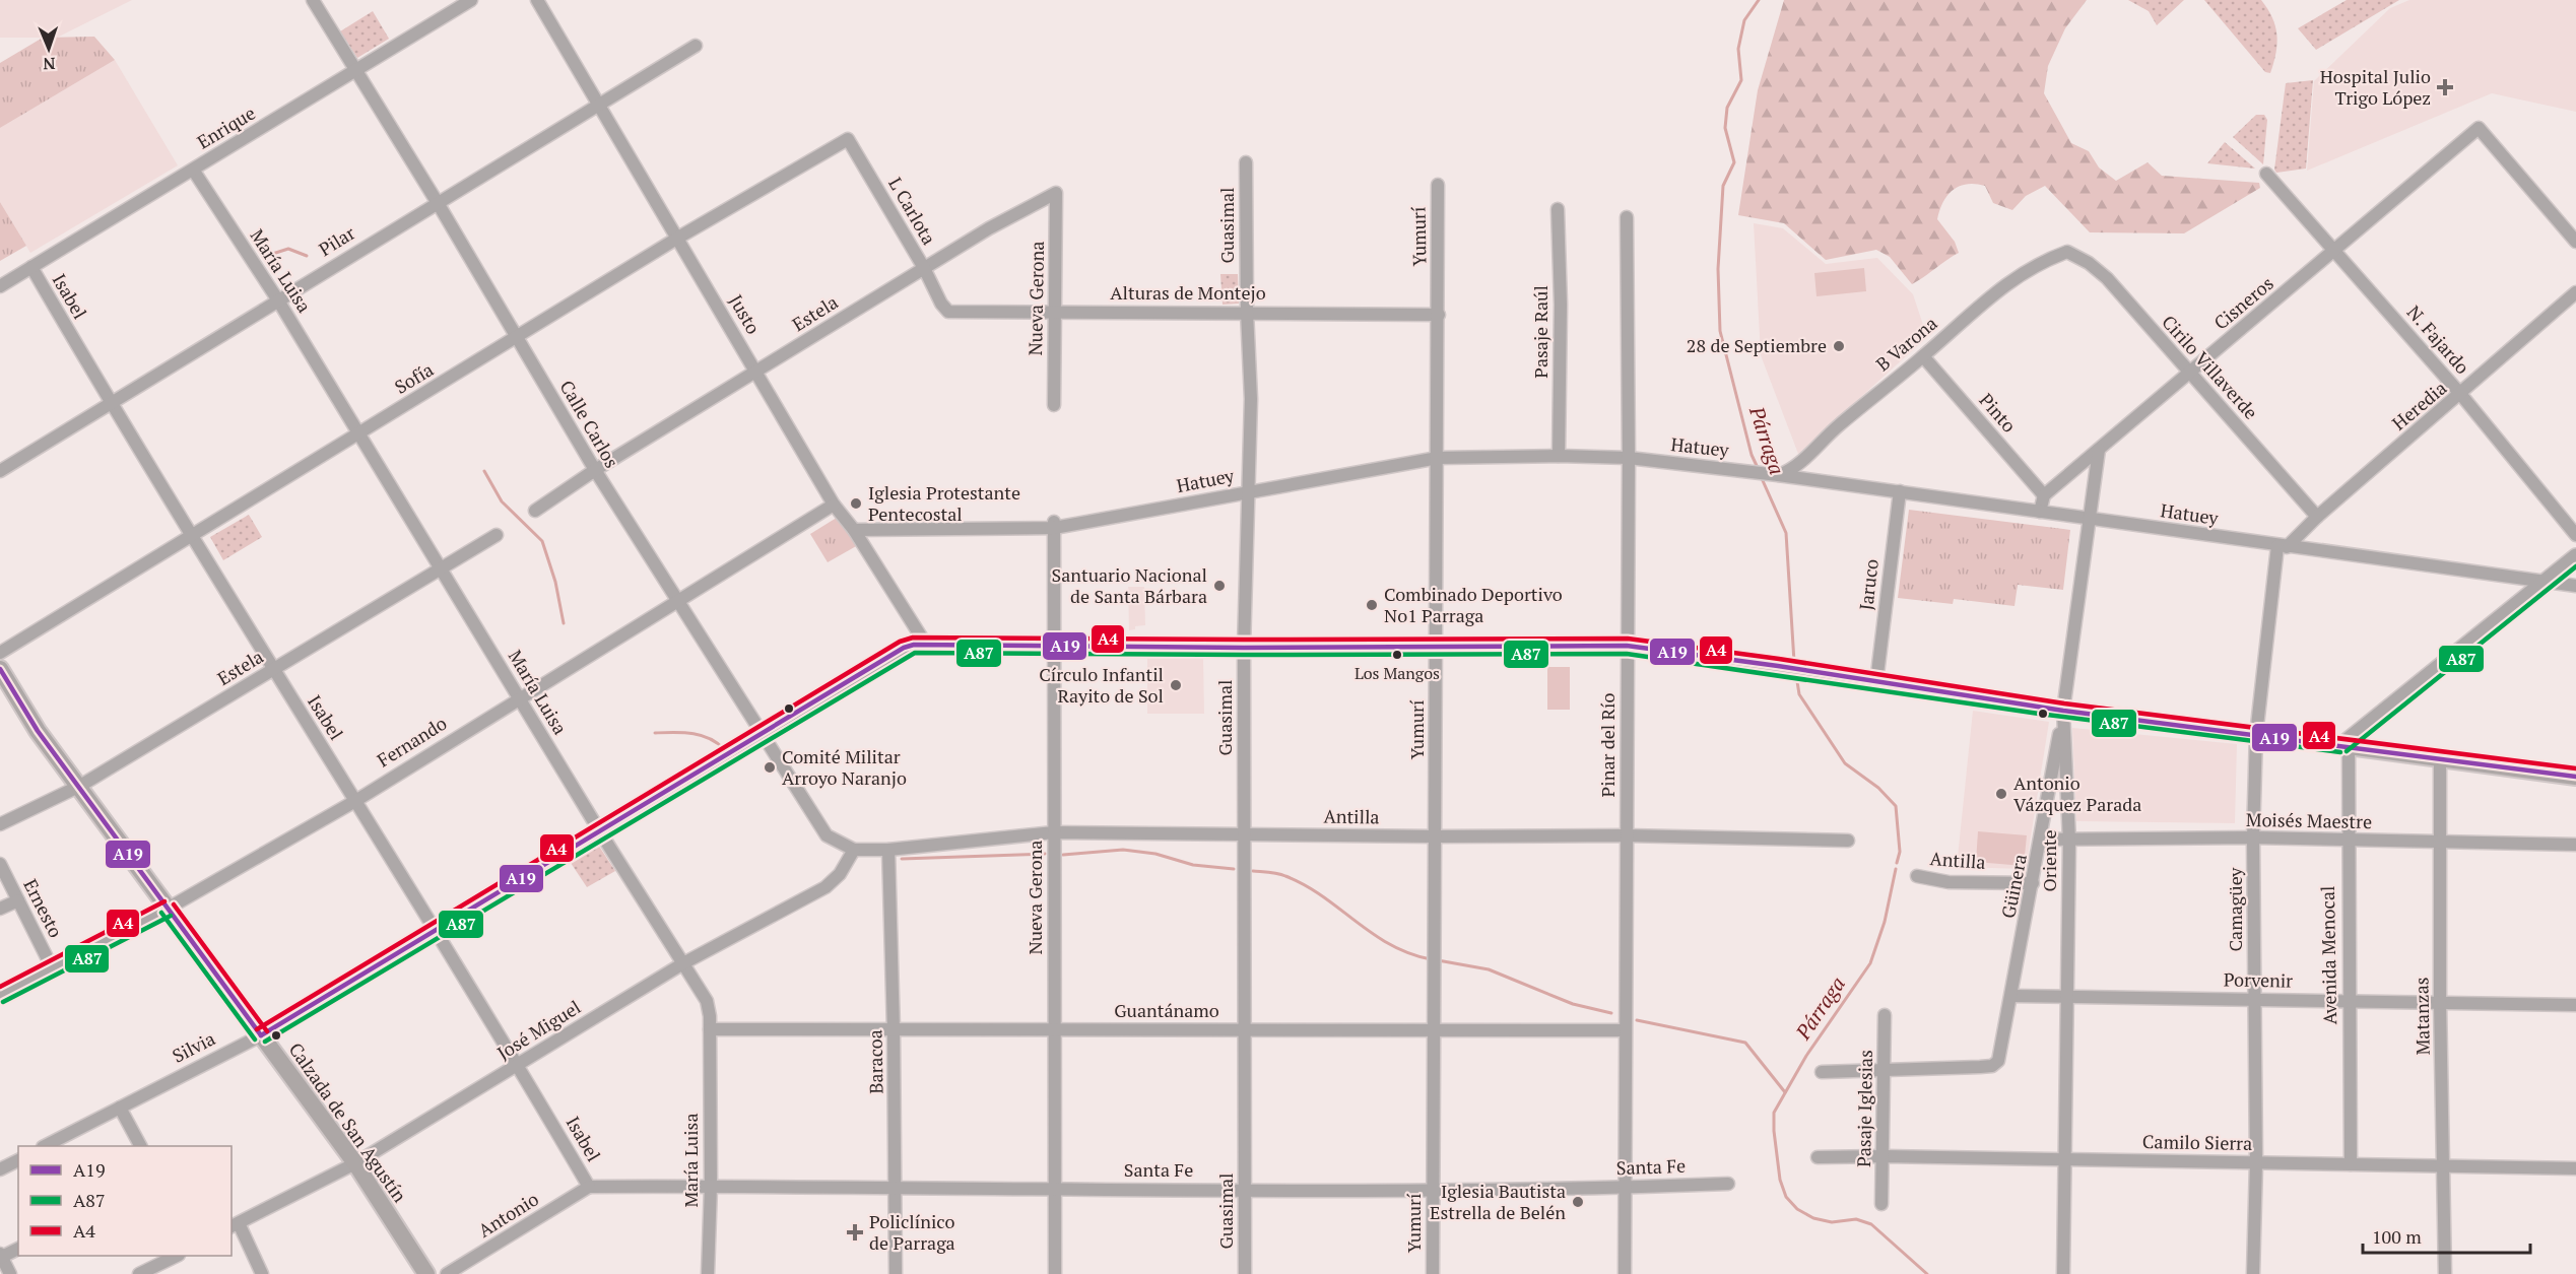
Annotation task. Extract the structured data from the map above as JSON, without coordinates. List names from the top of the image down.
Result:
{
  "streets": {
    "main road": ["Silvia", "Calzada de San Agustín"],
    "street": [
      "Enrique",
      "L Carlota",
      "Guasimal",
      "Yumurí",
      "Pilar",
      "María Luisa",
      "Alturas de Montejo",
      "Isabel",
      "Nueva Gerona",
      "Cisneros",
      "Estela",
      "Justo",
      "Pasaje Raúl",
      "N. Fajardo",
      "B Varona",
      "Cirilo Villaverde",
      "Sofía",
      "Heredia",
      "Pinto",
      "Calle Carlos",
      "Hatuey",
      "Jaruco",
      "Fernando",
      "Pinar del Río",
      "Antilla",
      "Moisés Maestre",
      "Oriente",
      "Güinera",
      "Ernesto",
      "Camagüey",
      "Avenida Menocal",
      "Porvenir",
      "Guantánamo",
      "Matanzas",
      "José Miguel",
      "Baracoa",
      "Pasaje Iglesias",
      "Camilo Sierra",
      "Santa Fe",
      "Antonio"
    ]
  },
  "crossings": [
    ["Enrique", "María Luisa"],
    ["Enrique", "Isabel"],
    ["Enrique", "Calle Carlos"],
    ["L Carlota", "Alturas de Montejo"],
    ["L Carlota", "Estela"],
    ["L Carlota", "Sofía"],
    ["Guasimal", "Alturas de Montejo"],
    ["Guasimal", "Hatuey"],
    ["Guasimal", "Antilla"],
    ["Guasimal", "Guantánamo"],
    ["Guasimal", "Silvia"],
    ["Guasimal", "Santa Fe"],
    ["Yumurí", "Alturas de Montejo"],
    ["Yumurí", "Hatuey"],
    ["Yumurí", "Antilla"],
    ["Yumurí", "Guantánamo"],
    ["Yumurí", "Silvia"],
    ["Yumurí", "Santa Fe"],
    ["Pilar", "María Luisa"],
    ["Pilar", "Isabel"],
    ["Pilar", "Justo"],
    ["Pilar", "Calle Carlos"],
    ["María Luisa", "Estela"],
    ["María Luisa", "Sofía"],
    ["María Luisa", "Fernando"],
    ["María Luisa", "Guantánamo"],
    ["María Luisa", "José Miguel"],
    ["María Luisa", "Silvia"],
    ["María Luisa", "Santa Fe"],
    ["Alturas de Montejo", "Nueva Gerona"],
    ["Isabel", "Estela"],
    ["Isabel", "Sofía"],
    ["Isabel", "Fernando"],
    ["Isabel", "José Miguel"],
    ["Isabel", "Silvia"],
    ["Isabel", "Santa Fe"],
    ["Isabel", "Antonio"],
    ["Nueva Gerona", "Estela"],
    ["Nueva Gerona", "Hatuey"],
    ["Nueva Gerona", "Antilla"],
    ["Nueva Gerona", "Guantánamo"],
    ["Nueva Gerona", "Silvia"],
    ["Nueva Gerona", "Santa Fe"],
    ["Cisneros", "N. Fajardo"],
    ["Cisneros", "Cirilo Villaverde"],
    ["Cisneros", "Pinto"],
    ["Cisneros", "Oriente"],
    ["Estela", "Justo"],
    ["Estela", "Calle Carlos"],
    ["Estela", "Calzada de San Agustín"],
    ["Justo", "Sofía"],
    ["Justo", "Hatuey"],
    ["Justo", "Fernando"],
    ["Justo", "Silvia"],
    ["Pasaje Raúl", "Hatuey"],
    ["N. Fajardo", "Heredia"],
    ["B Varona", "Cirilo Villaverde"],
    ["B Varona", "Pinto"],
    ["B Varona", "Hatuey"],
    ["Cirilo Villaverde", "Heredia"],
    ["Sofía", "Calle Carlos"],
    ["Heredia", "Hatuey"],
    ["Heredia", "Camagüey"],
    ["Calle Carlos", "Fernando"],
    ["Calle Carlos", "Antilla"],
    ["Calle Carlos", "José Miguel"],
    ["Calle Carlos", "Silvia"],
    ["Hatuey", "Jaruco"],
    ["Hatuey", "Pinar del Río"],
    ["Hatuey", "Oriente"],
    ["Hatuey", "Camagüey"],
    ["Jaruco", "Silvia"],
    ["Fernando", "Ernesto"],
    ["Fernando", "Calzada de San Agustín"],
    ["Pinar del Río", "Antilla"],
    ["Pinar del Río", "Guantánamo"],
    ["Pinar del Río", "Silvia"],
    ["Pinar del Río", "Santa Fe"],
    ["Antilla", "Güinera"],
    ["Antilla", "José Miguel"],
    ["Antilla", "Baracoa"],
    ["Moisés Maestre", "Oriente"],
    ["Moisés Maestre", "Güinera"],
    ["Moisés Maestre", "Camagüey"],
    ["Moisés Maestre", "Avenida Menocal"],
    ["Moisés Maestre", "Matanzas"],
    ["Oriente", "Güinera"],
    ["Oriente", "Porvenir"],
    ["Oriente", "Silvia"],
    ["Oriente", "Camilo Sierra"],
    ["Güinera", "Porvenir"],
    ["Güinera", "Silvia"],
    ["Güinera", "Pasaje Iglesias"],
    ["Camagüey", "Porvenir"],
    ["Camagüey", "Silvia"],
    ["Camagüey", "Camilo Sierra"],
    ["Avenida Menocal", "Porvenir"],
    ["Avenida Menocal", "Silvia"],
    ["Avenida Menocal", "Camilo Sierra"],
    ["Porvenir", "Matanzas"],
    ["Guantánamo", "Baracoa"],
    ["Matanzas", "Silvia"],
    ["Matanzas", "Camilo Sierra"],
    ["José Miguel", "Calzada de San Agustín"],
    ["Silvia", "Calzada de San Agustín"],
    ["Baracoa", "Santa Fe"],
    ["Pasaje Iglesias", "Camilo Sierra"],
    ["Santa Fe", "Antonio"]
  ],
  "water": ["Párraga"],
  "places": {
    "health": ["Hospital Julio Trigo López", "Policlínico de Parraga"],
    "other": [
      "28 de Septiembre",
      "Iglesia Protestante Pentecostal",
      "Santuario Nacional de Santa Bárbara",
      "Combinado Deportivo No1 Parraga",
      "Los Mangos",
      "Círculo Infantil Rayito de Sol",
      "Comité Militar Arroyo Naranjo",
      "Antonio Vázquez Parada",
      "Iglesia Bautista Estrella de Belén"
    ]
  },
  "lines": ["transit line A87", "transit line A4", "transit line A19"],
  "legend": ["A19", "A87", "A4"],
  "scale_bar": "100 m",
  "north": "bottom"
}
